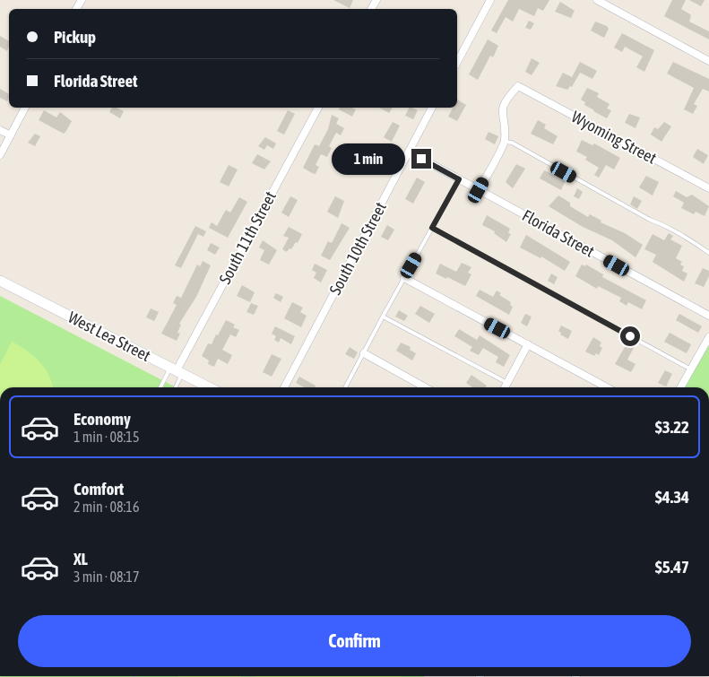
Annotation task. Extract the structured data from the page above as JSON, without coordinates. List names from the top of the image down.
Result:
{
  "streets": {
    "main road": ["West Lea Street"],
    "street": [
      "Wyoming Street",
      "Florida Street",
      "South 11th Street",
      "South 10th Street"
    ]
  },
  "crossings": [
    ["Florida Street", "South 10th Street"],
    ["South 11th Street", "West Lea Street"]
  ],
  "page": {
    "banner": ["Pickup", "Florida Street"],
    "bubble": "1 min",
    "list": [
      {
        "name": "Economy",
        "note": "1 min · 08:15",
        "value": "$3.22"
      },
      {
        "name": "Comfort",
        "note": "2 min · 08:16",
        "value": "$4.34"
      },
      {
        "name": "XL",
        "note": "3 min · 08:17",
        "value": "$5.47"
      }
    ],
    "buttons": "Confirm"
  }
}
